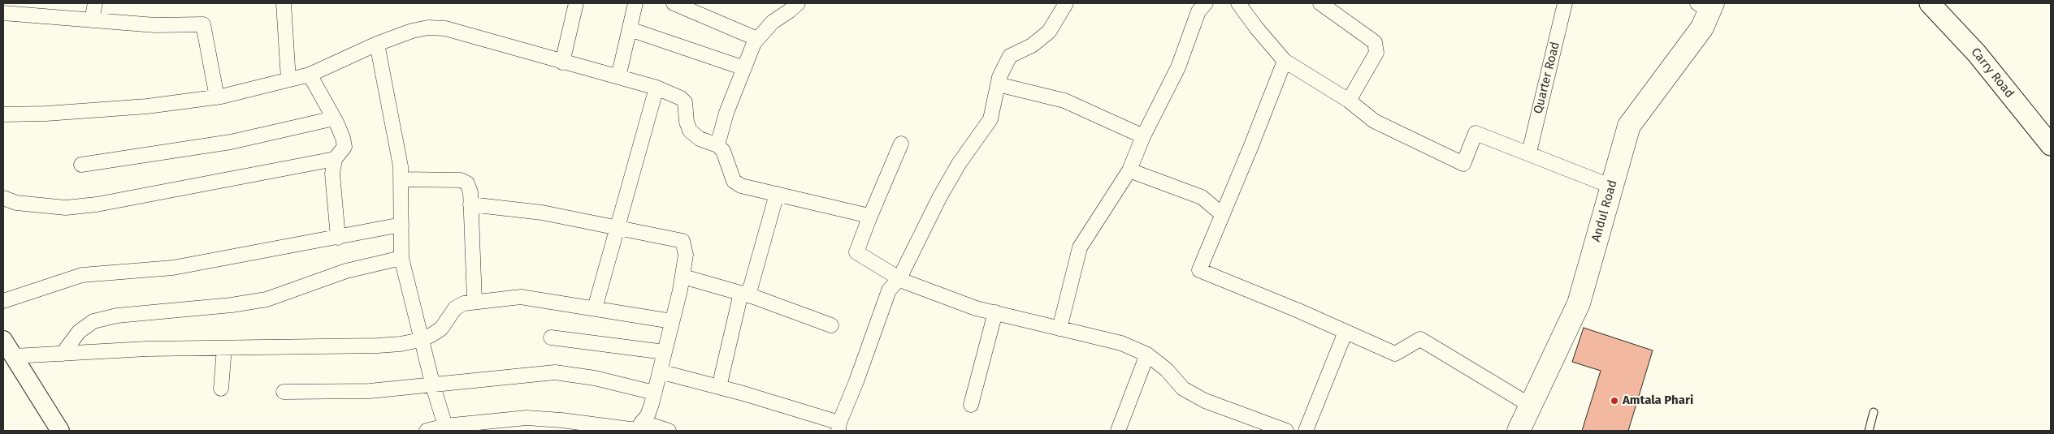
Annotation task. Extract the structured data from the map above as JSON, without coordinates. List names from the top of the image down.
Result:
{
  "streets": {
    "main road": ["Carry Road", "Andul Road"],
    "street": ["Quarter Road"]
  },
  "places": ["Amtala Phari"]
}
